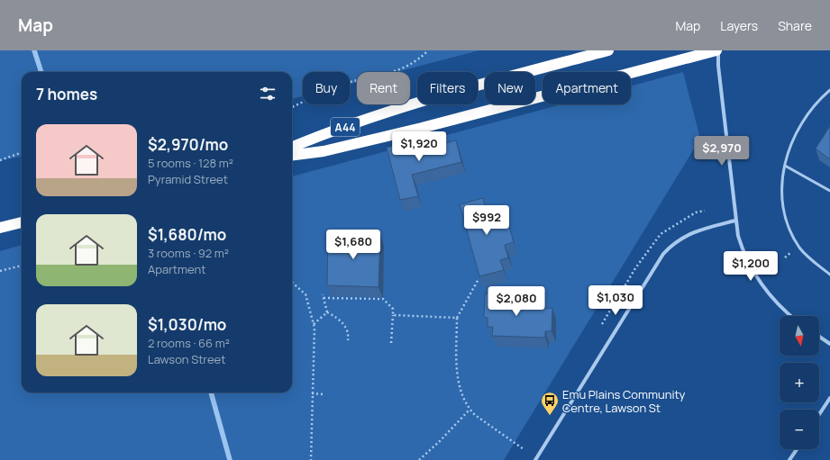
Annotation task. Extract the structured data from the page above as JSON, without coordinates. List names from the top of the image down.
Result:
{
  "streets": {
    "highway": ["A44"]
  },
  "places": {
    "bus stop": ["Emu Plains Community Centre, Lawson St"]
  },
  "north": "bottom",
  "page": {
    "header": "Map",
    "nav": ["Map", "Layers", "Share"],
    "chip": [
      "Buy",
      "Rent",
      "Filters",
      "New",
      "Apartment"
    ],
    "heading": "7 homes",
    "list": [
      {
        "name": "$2,970/mo",
        "note": "5 rooms · 128 m² · Pyramid Street"
      },
      {
        "name": "$1,680/mo",
        "note": "3 rooms · 92 m² · Apartment"
      },
      {
        "name": "$1,030/mo",
        "note": "2 rooms · 66 m² · Lawson Street"
      }
    ],
    "price": [
      "$1,920",
      "$2,970",
      "$992",
      "$1,680",
      "$1,200",
      "$1,030",
      "$2,080"
    ],
    "map_buttons": ["+", "−"]
  }
}
